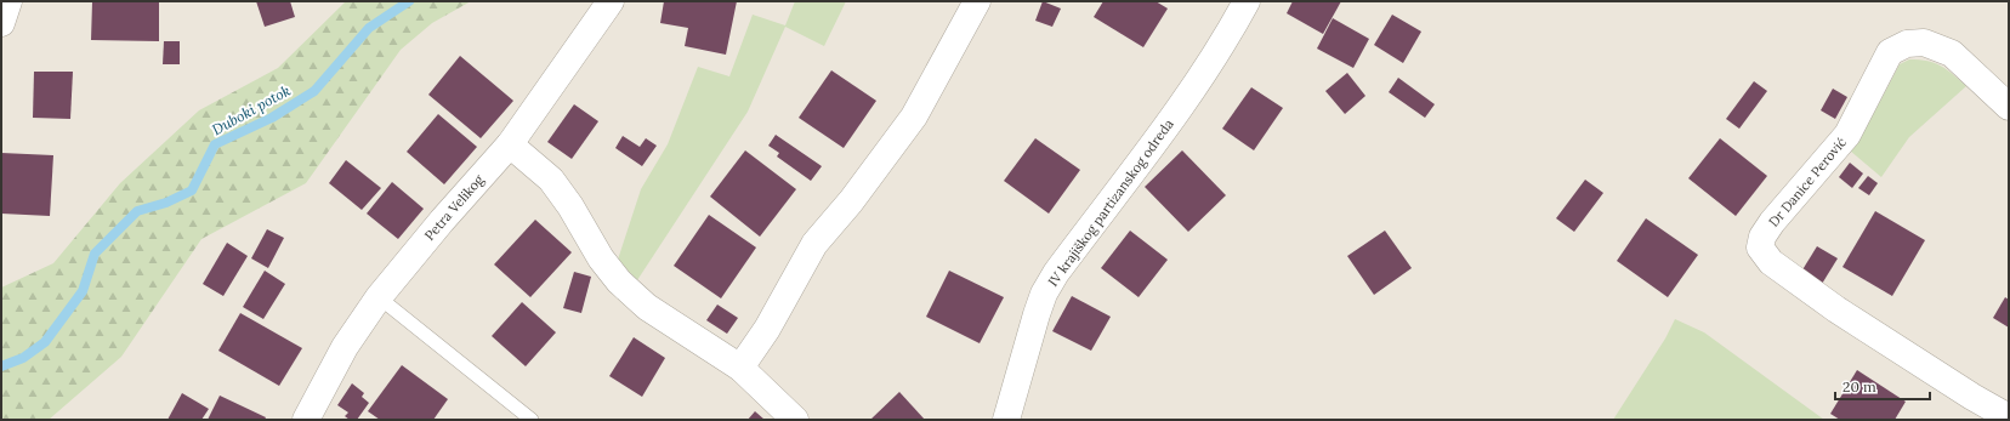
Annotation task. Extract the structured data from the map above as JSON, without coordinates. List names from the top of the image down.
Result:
{
  "streets": {
    "street": ["Dr Danice Perović", "IV krajiškog partizanskog odreda", "Petra Velikog"]
  },
  "water": ["Duboki potok"],
  "scale_bar": "20 m"
}
